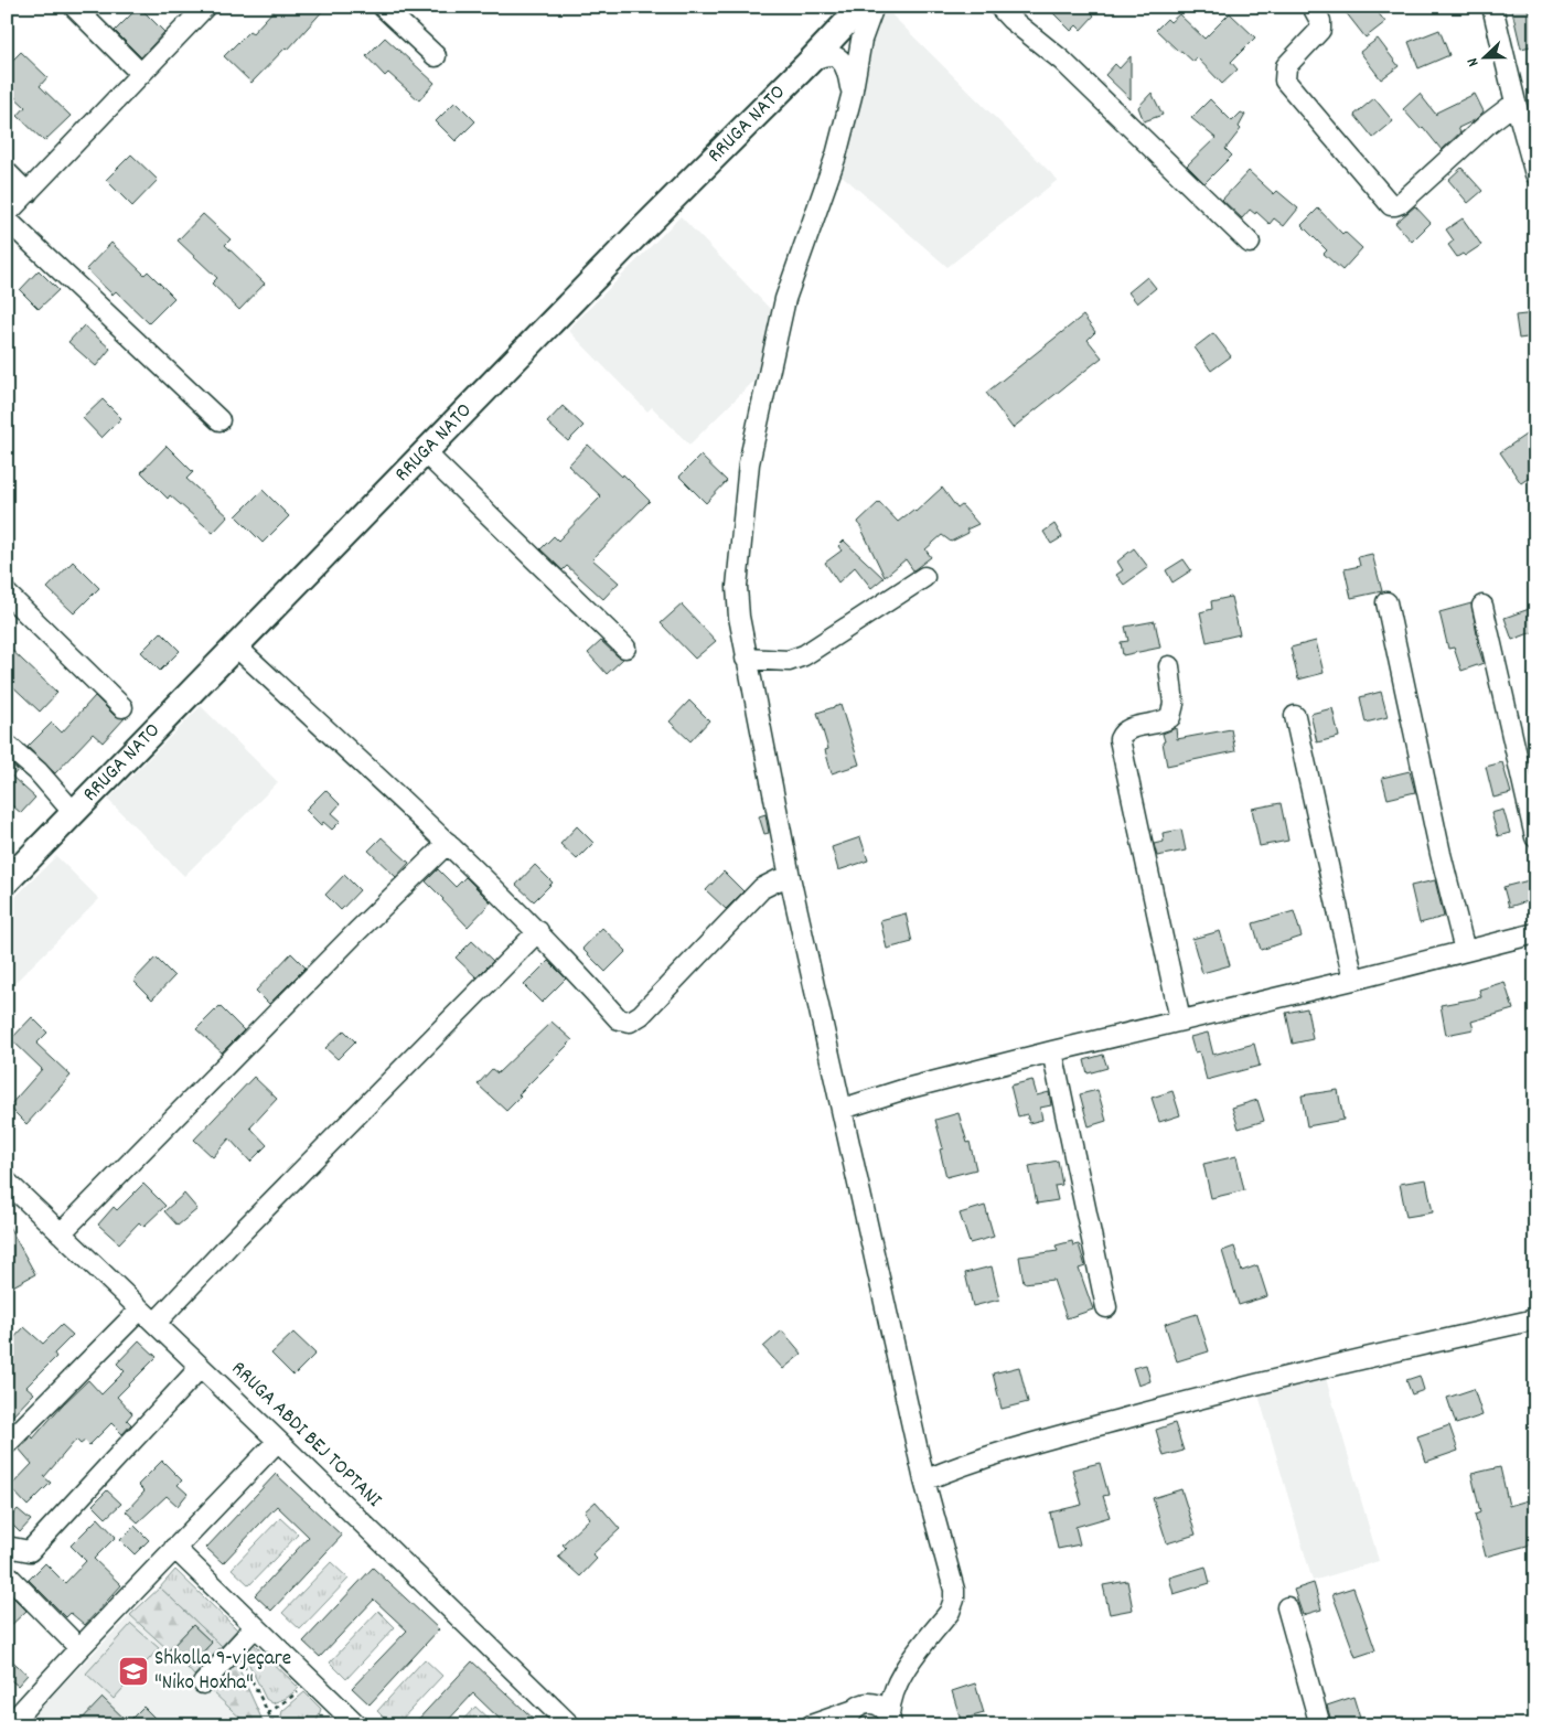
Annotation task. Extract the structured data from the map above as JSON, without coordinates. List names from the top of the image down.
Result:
{
  "streets": {
    "main road": ["RRUGA NATO"],
    "street": ["RRUGA ABDI BEJ TOPTANI"]
  },
  "places": {
    "school or university": ["Shkolla 9-vjeçare \"Niko Hoxha\""]
  },
  "north": "left"
}
